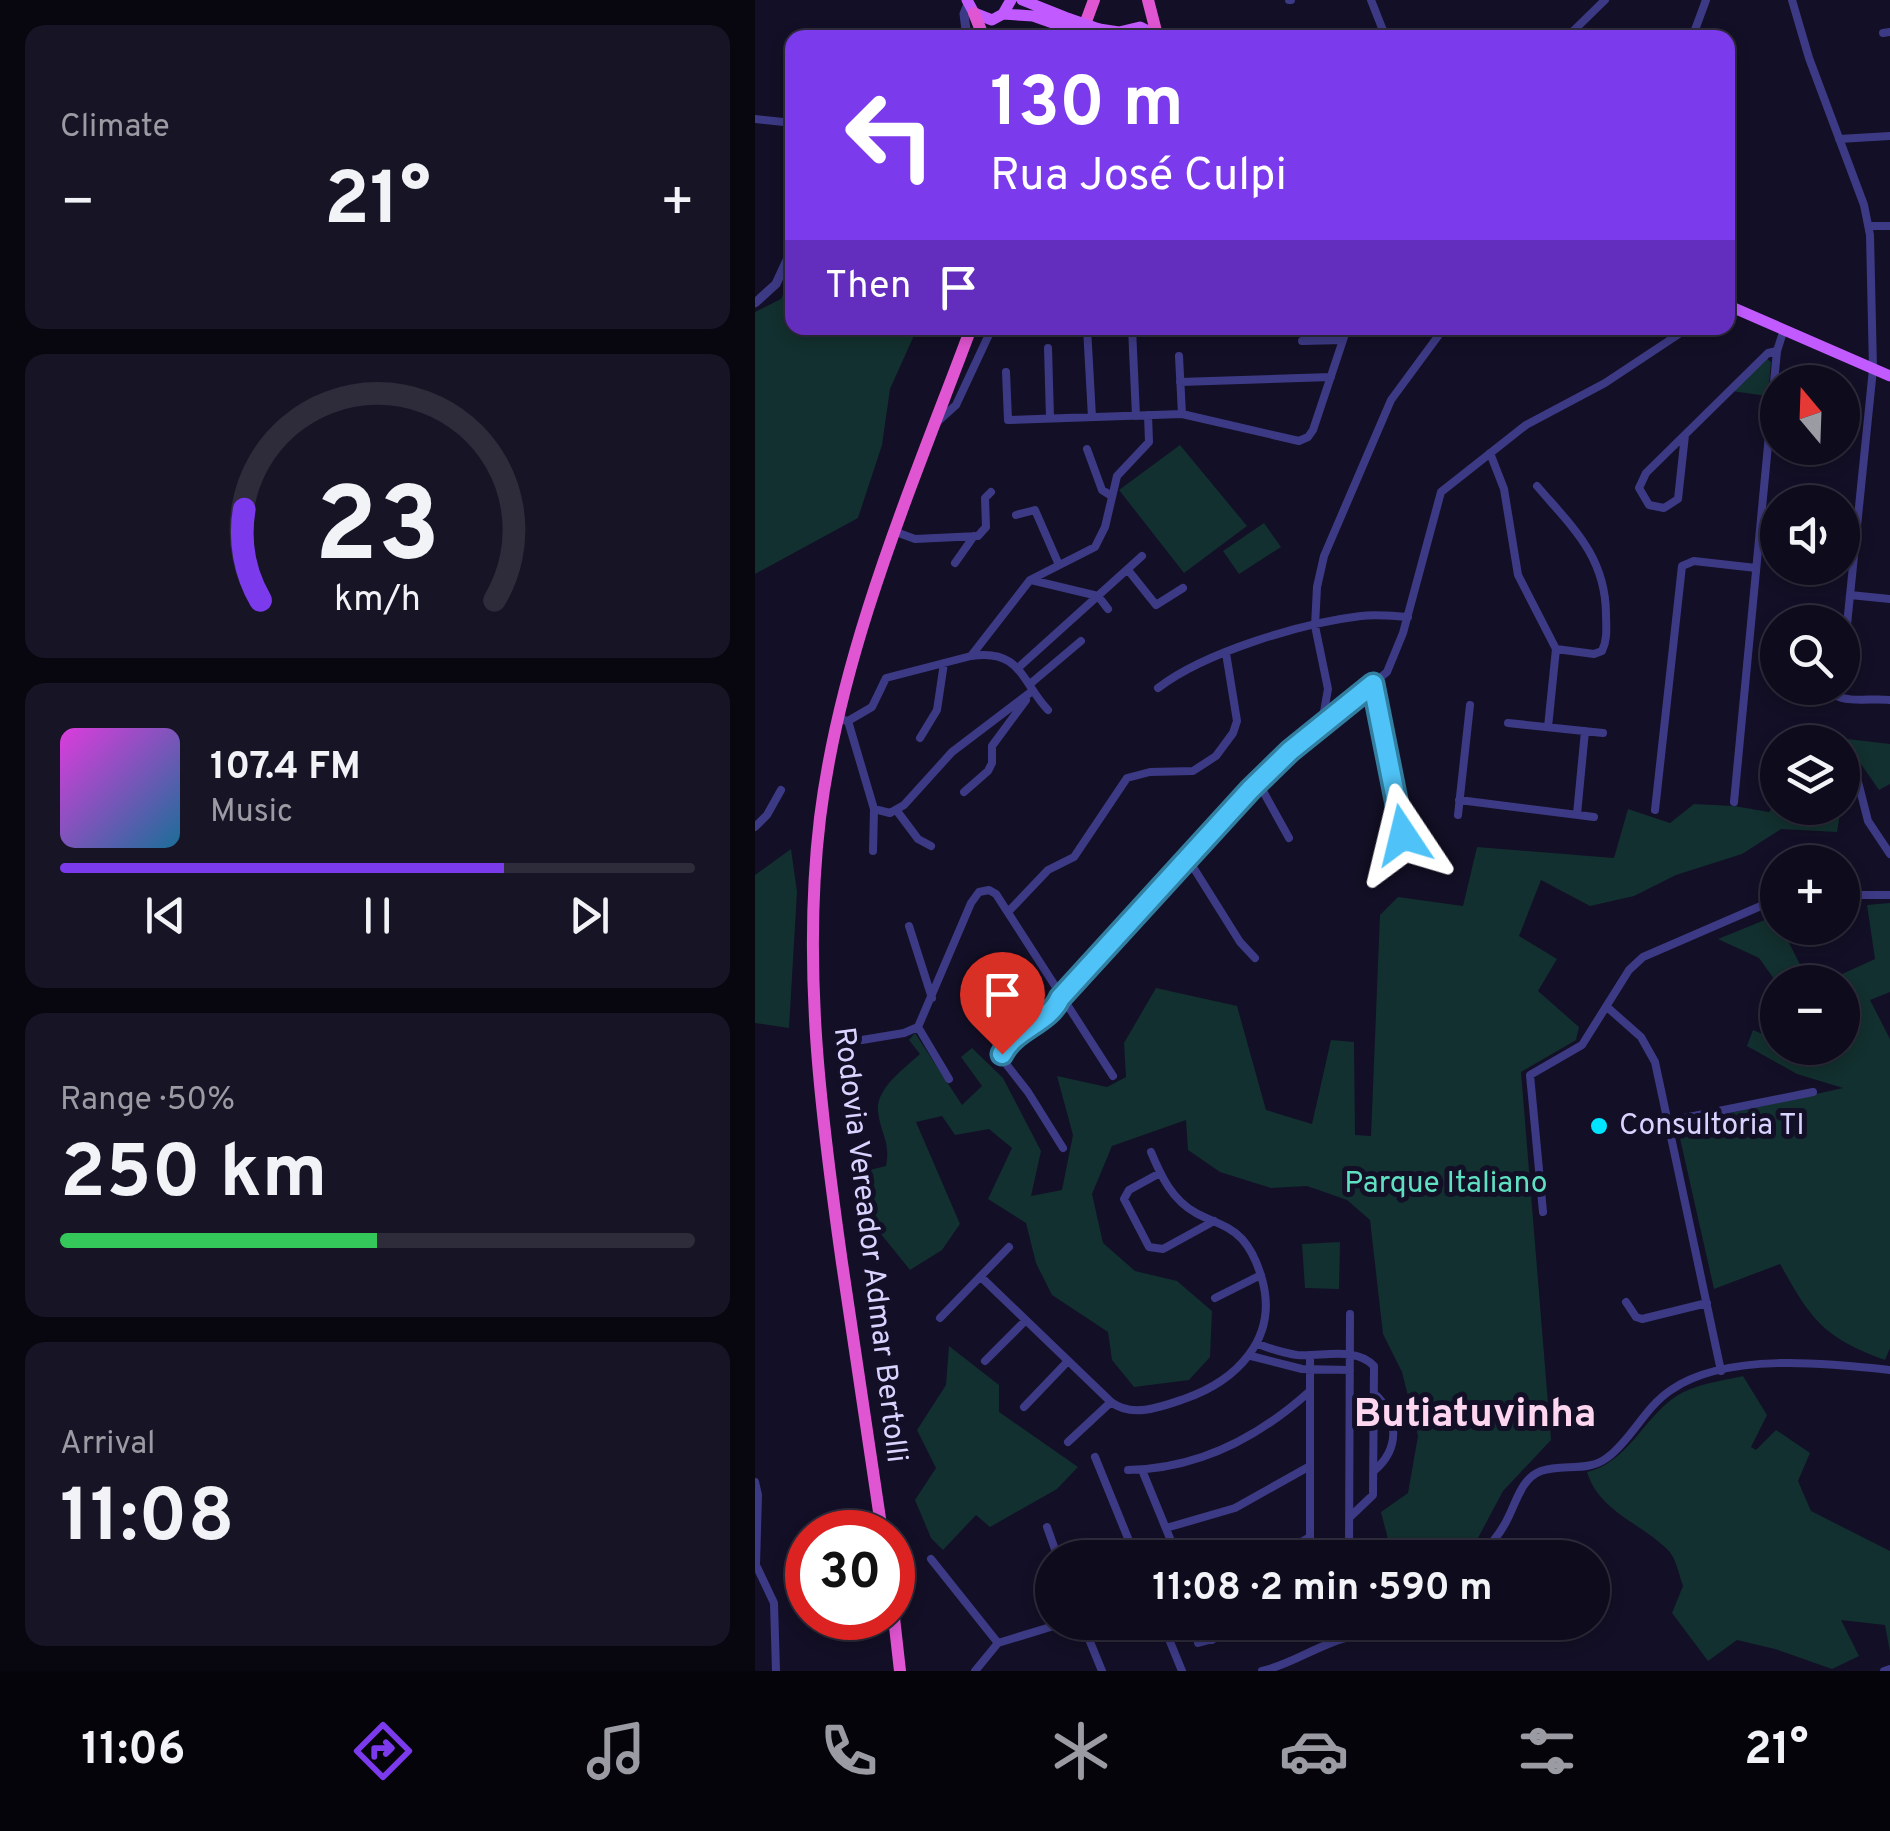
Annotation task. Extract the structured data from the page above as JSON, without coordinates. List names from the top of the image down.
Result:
{
  "streets": {
    "highway": ["Rodovia Vereador Admar Bertolli"]
  },
  "districts": ["Butiatuvinha"],
  "parks": ["Parque Italiano"],
  "places": ["Consultoria TI"],
  "north": "top",
  "page": {
    "tile": [
      "Climate",
      ["Range · 50%", "250 km"],
      ["Arrival", "11:08"]
    ],
    "turn": ["130 m", "Rua José Culpi"],
    "heat": ["−", "21°", "+"],
    "then": "Then",
    "map_buttons": ["+", "−"],
    "song": ["107.4 FM", "Music"],
    "limit": "30",
    "trip": "11:08 · 2 min · 590 m",
    "tabs": ["11:06", "21°"],
    "gauge": ["23", "km/h"]
  }
}
